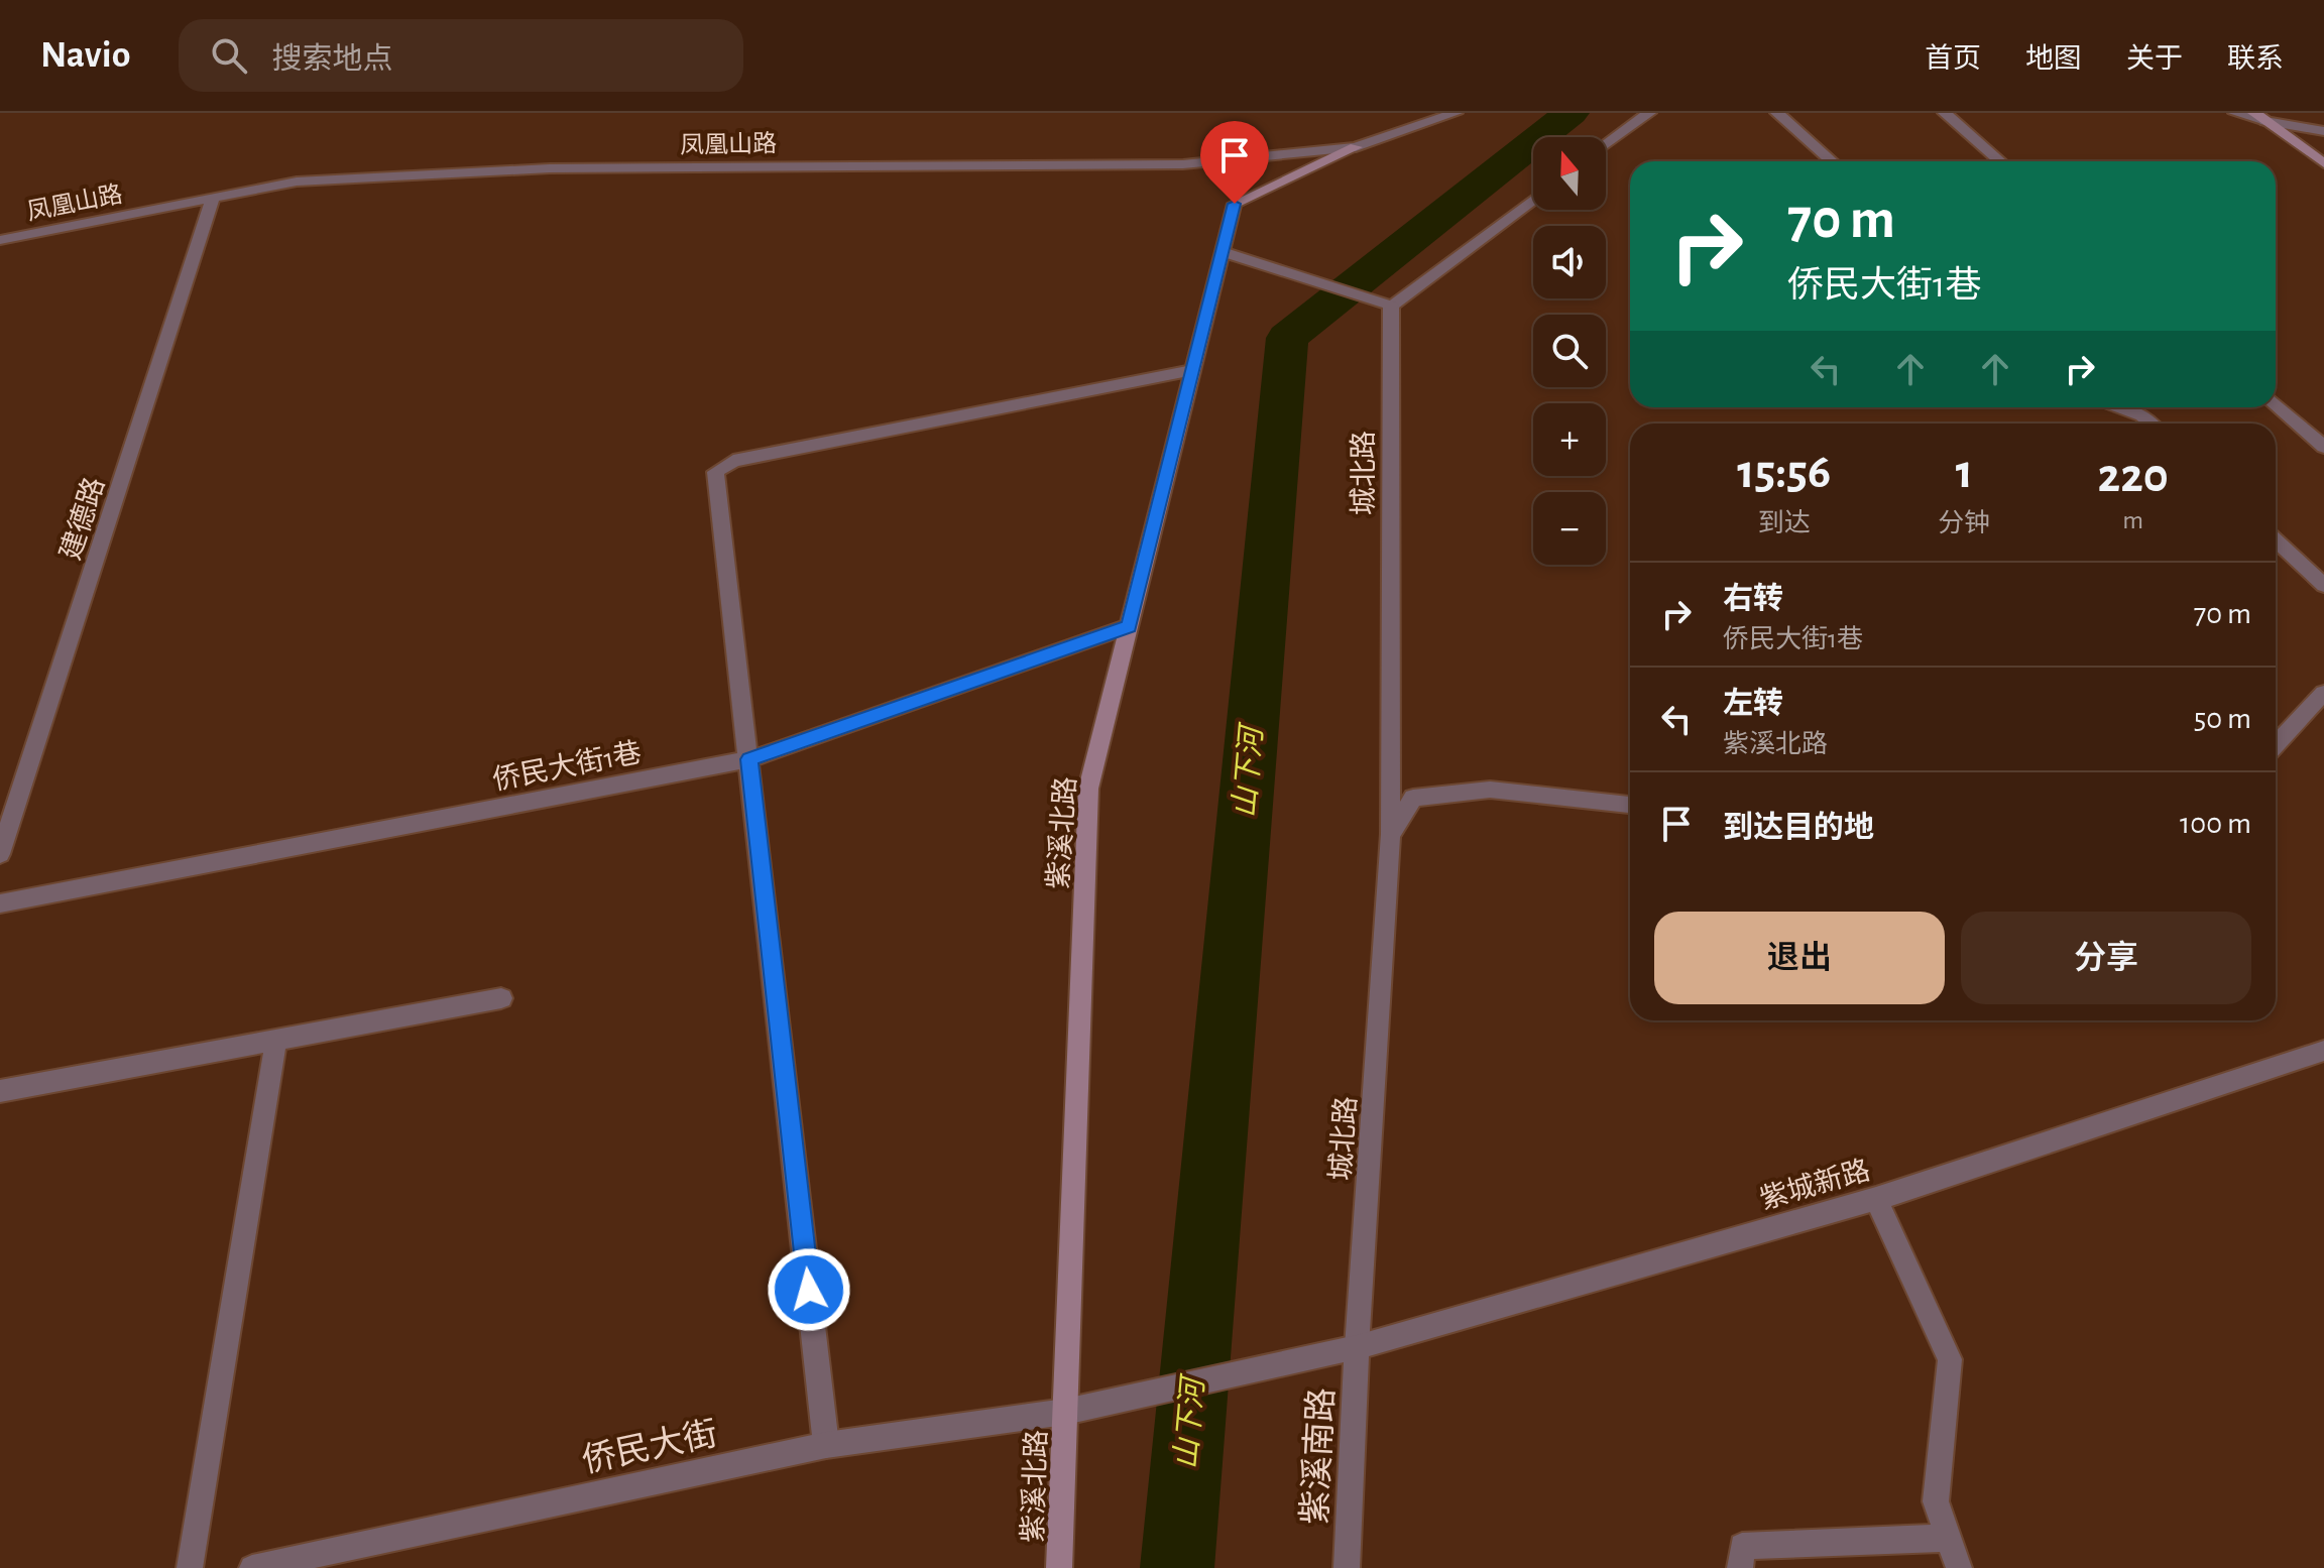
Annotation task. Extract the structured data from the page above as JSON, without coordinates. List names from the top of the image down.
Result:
{
  "streets": {
    "street": [
      "凤凰山路",
      "城北路",
      "建德路",
      "侨民大街1巷",
      "紫溪北路",
      "紫城新路",
      "侨民大街",
      "紫溪南路"
    ]
  },
  "crossings": [
    ["凤凰山路", "建德路"],
    ["凤凰山路", "紫溪北路"],
    ["城北路", "紫城新路"],
    ["城北路", "紫溪南路"],
    ["侨民大街1巷", "紫溪北路"],
    ["紫溪北路", "紫城新路"],
    ["紫溪北路", "侨民大街"],
    ["紫城新路", "侨民大街"],
    ["紫城新路", "紫溪南路"]
  ],
  "water": ["山下河"],
  "north": "top",
  "page": {
    "header": "Navio",
    "search": "搜索地点",
    "nav": [
      "首页",
      "地图",
      "关于",
      "联系"
    ],
    "map_buttons": ["+", "−"],
    "turn": ["70 m", "侨民大街1巷"],
    "eta": [
      "15:56",
      "到达",
      "1",
      "分钟",
      "220",
      "m"
    ],
    "list": [
      {
        "name": "右转",
        "note": "侨民大街1巷",
        "value": "70 m"
      },
      {
        "name": "左转",
        "note": "紫溪北路",
        "value": "50 m"
      },
      {
        "name": "到达目的地",
        "value": "100 m"
      }
    ],
    "buttons": ["退出", "分享"]
  }
}
